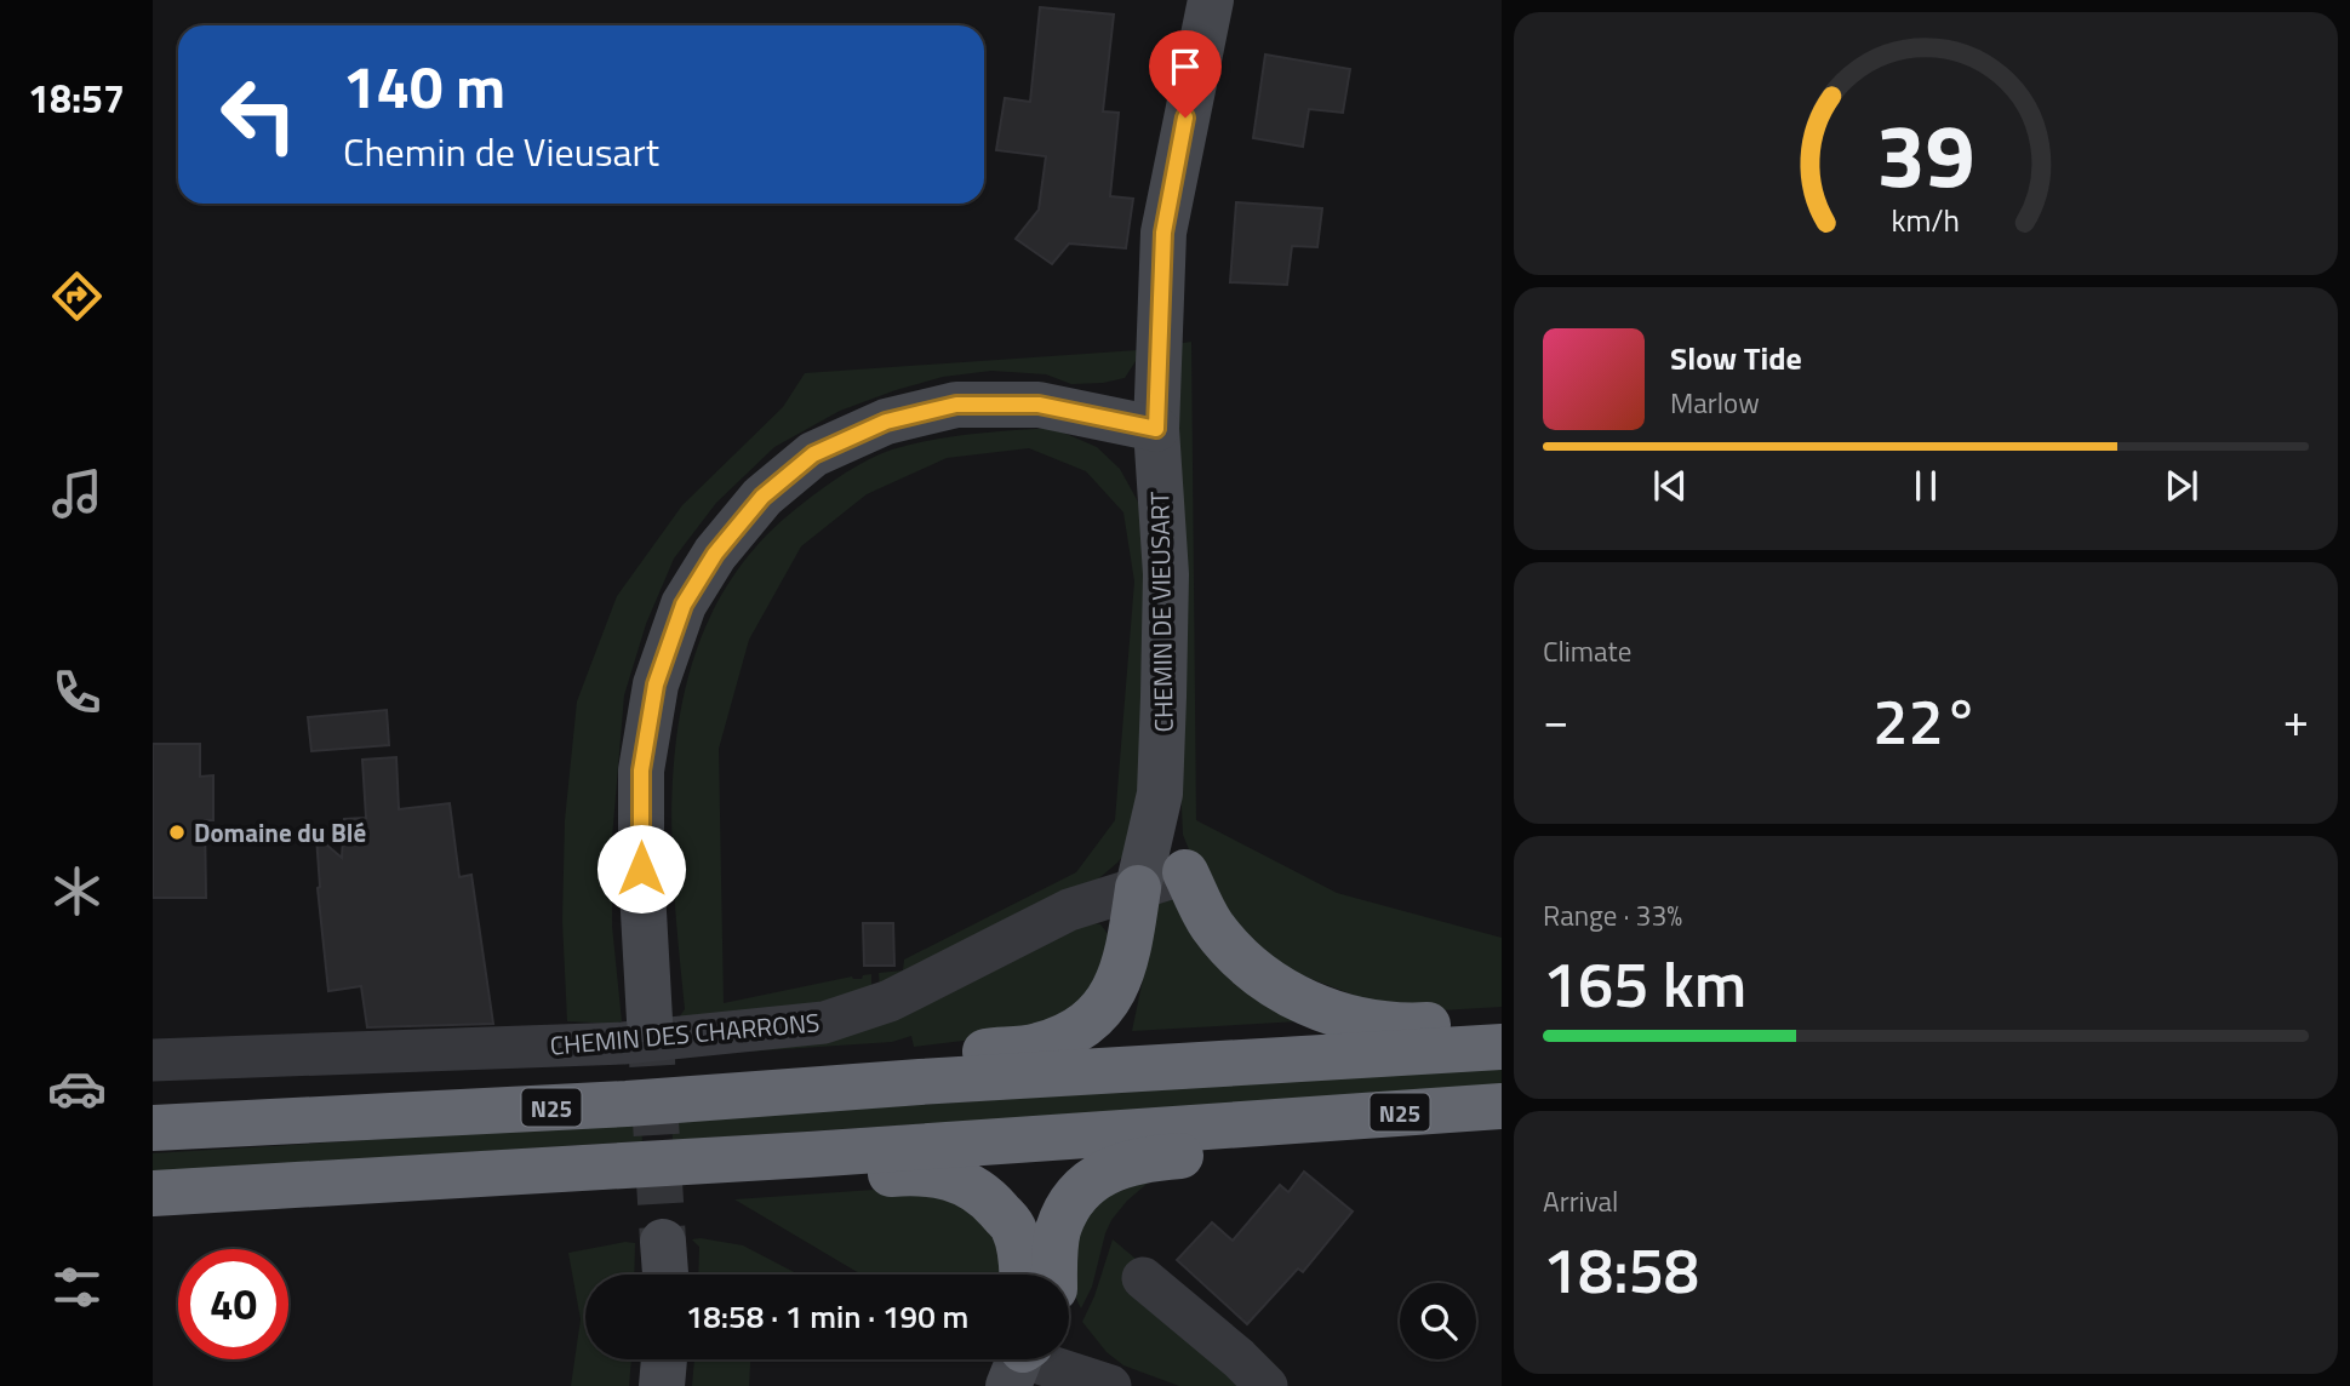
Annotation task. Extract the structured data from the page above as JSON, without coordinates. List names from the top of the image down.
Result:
{
  "streets": {
    "highway": ["N25"],
    "street": ["CHEMIN DE VIEUSART", "CHEMIN DES CHARRONS"]
  },
  "crossings": [
    ["CHEMIN DE VIEUSART", "CHEMIN DES CHARRONS"]
  ],
  "places": ["Domaine du Blé"],
  "page": {
    "tabs": "18:57",
    "turn": ["140 m", "Chemin de Vieusart"],
    "song": ["Slow Tide", "Marlow"],
    "tile": [
      "Climate",
      ["Range · 33%", "165 km"],
      ["Arrival", "18:58"]
    ],
    "heat": ["−", "22°", "+"],
    "limit": "40",
    "trip": "18:58 · 1 min · 190 m",
    "gauge": ["39", "km/h"]
  }
}
